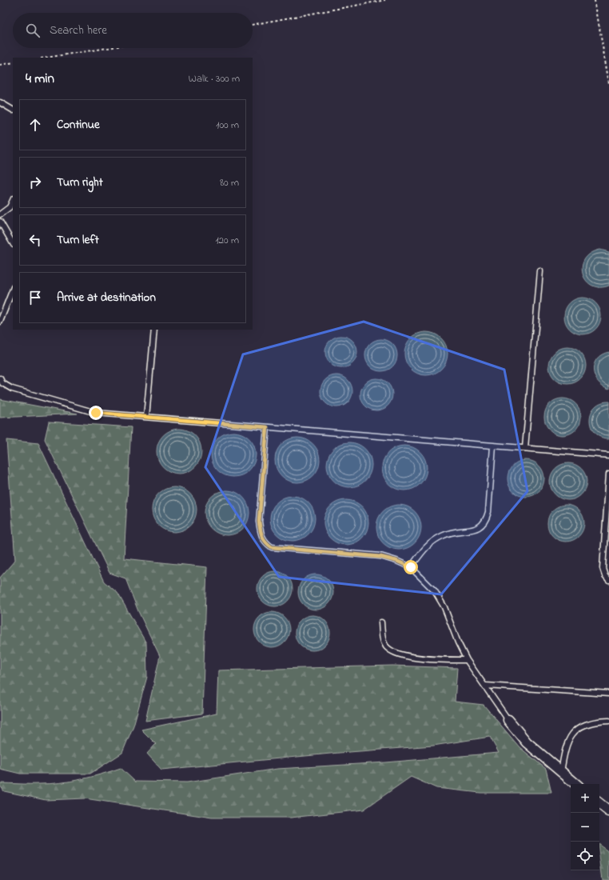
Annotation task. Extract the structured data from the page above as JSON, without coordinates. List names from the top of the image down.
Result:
{
  "page": {
    "search": "Search here",
    "heading": ["4 min", "Walk · 300 m"],
    "list": [
      ["Continue", "100 m"],
      ["Turn right", "80 m"],
      ["Turn left", "120 m"],
      "Arrive at destination"
    ],
    "map_buttons": ["+", "−"]
  }
}
